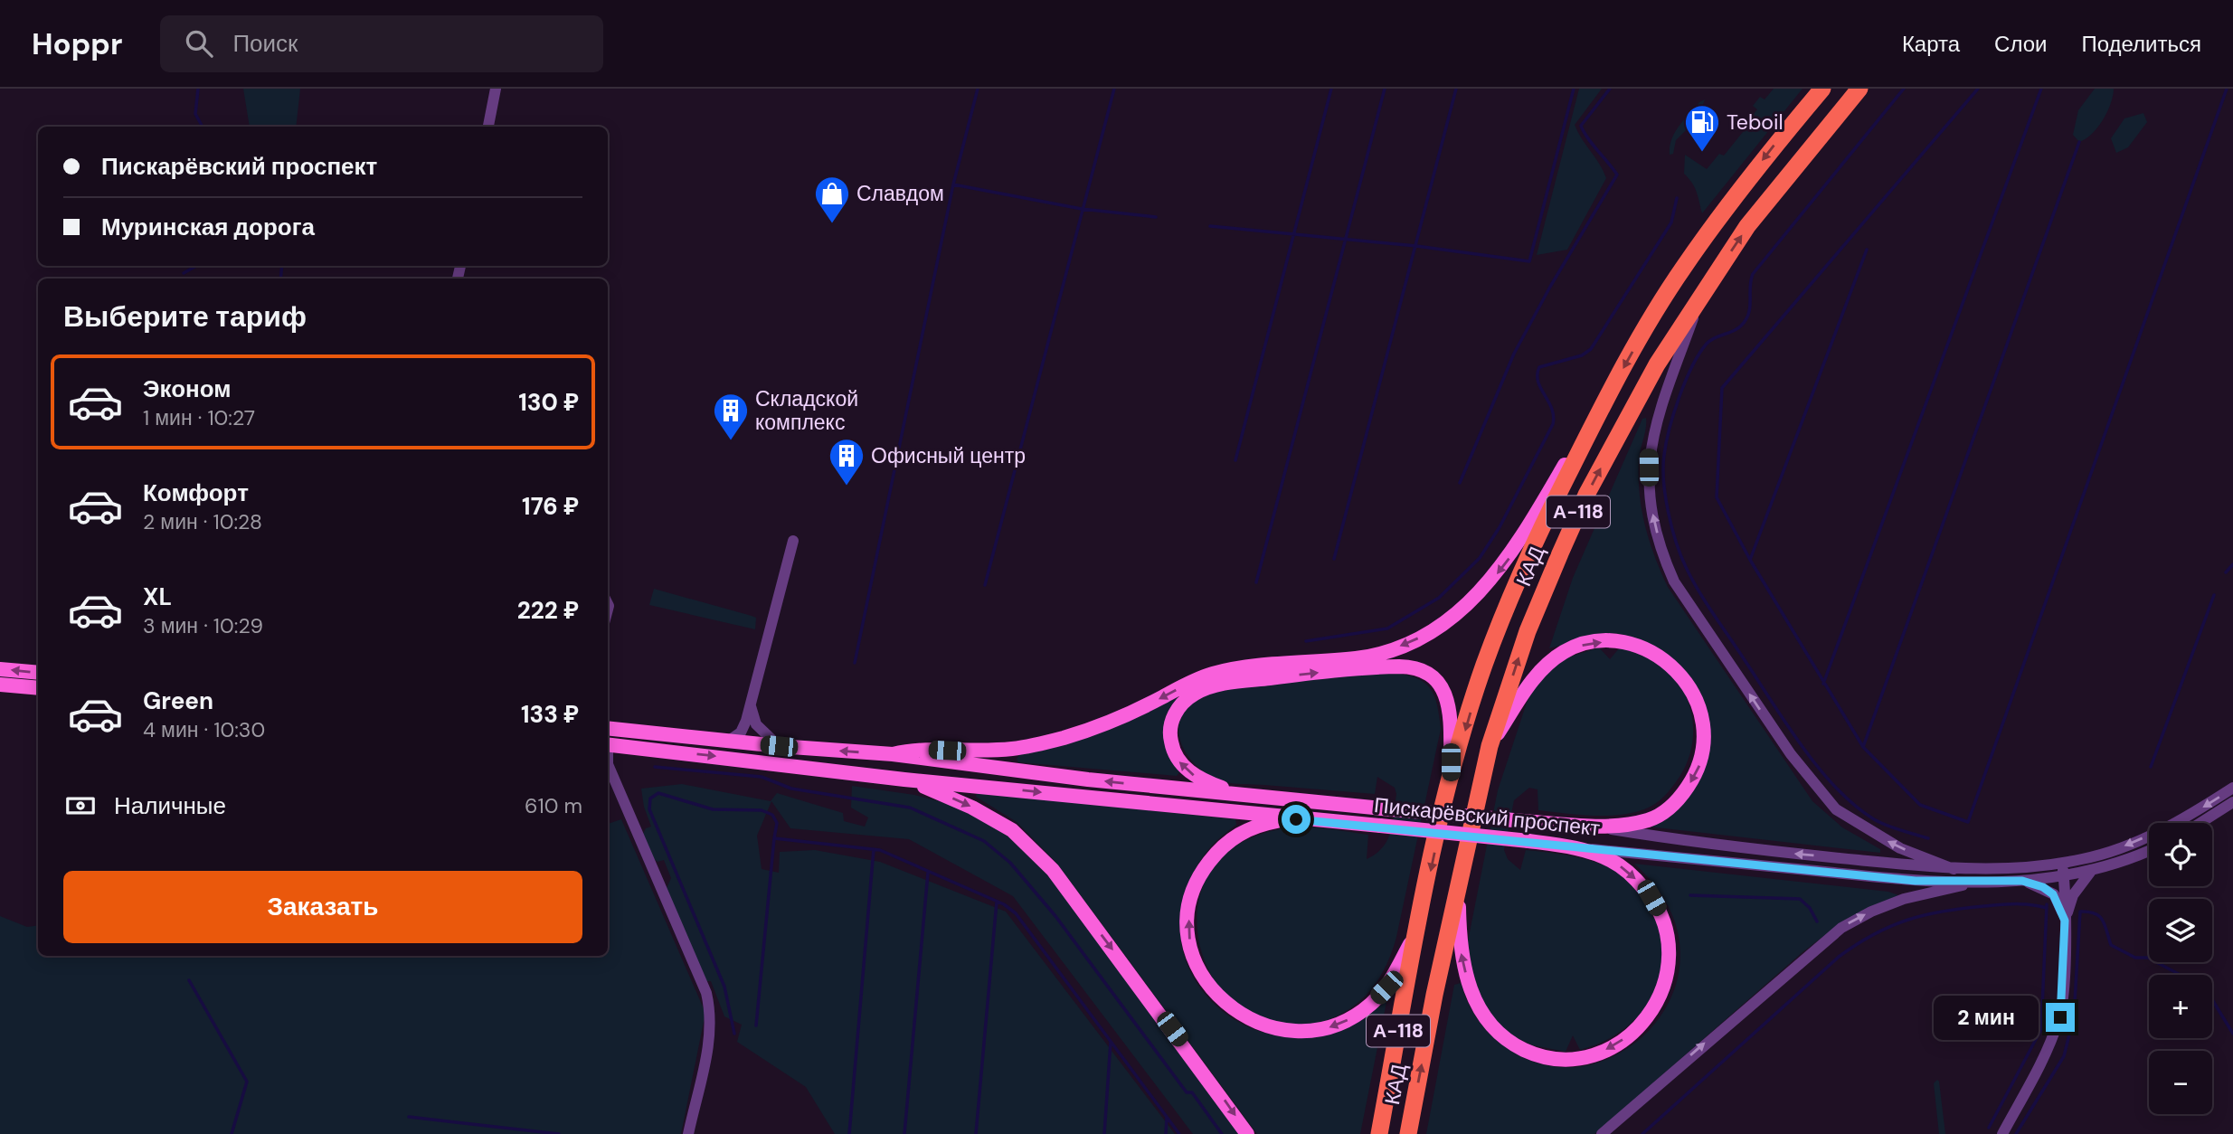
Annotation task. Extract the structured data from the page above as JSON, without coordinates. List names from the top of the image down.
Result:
{
  "streets": {
    "highway": ["А-118", "КАД"],
    "main road": ["Пискарёвский проспект"]
  },
  "places": {
    "fuel station": ["Teboil"],
    "shop": ["Славдом"],
    "building": ["Складской комплекс", "Офисный центр"]
  },
  "page": {
    "header": "Hoppr",
    "search": "Поиск",
    "nav": ["Карта", "Слои", "Поделиться"],
    "banner": ["Пискарёвский проспект", "Муринская дорога"],
    "heading": "Выберите тариф",
    "list": [
      {
        "name": "Эконом",
        "note": "1 мин · 10:27",
        "value": "130 ₽"
      },
      {
        "name": "Комфорт",
        "note": "2 мин · 10:28",
        "value": "176 ₽"
      },
      {
        "name": "XL",
        "note": "3 мин · 10:29",
        "value": "222 ₽"
      },
      {
        "name": "Green",
        "note": "4 мин · 10:30",
        "value": "133 ₽"
      }
    ],
    "pay": ["Наличные", "610 m"],
    "map_buttons": ["+", "−"],
    "buttons": "Заказать",
    "bubble": "2 мин"
  }
}
